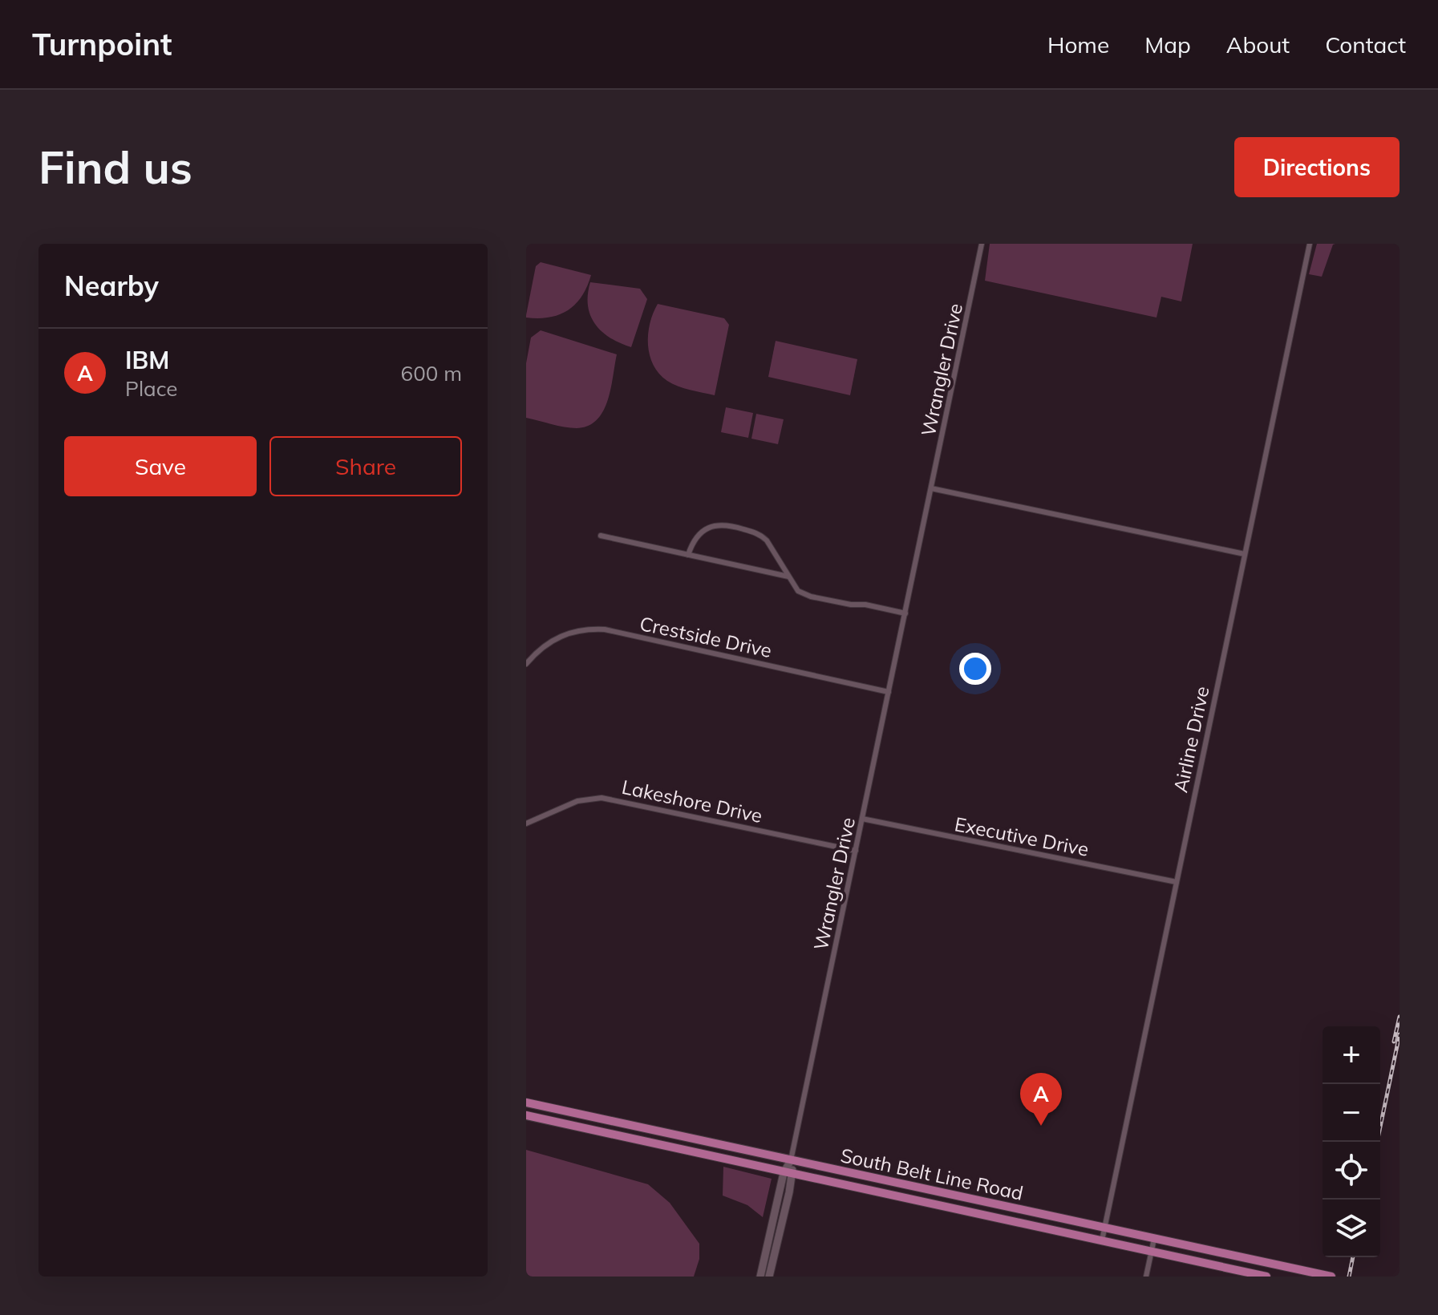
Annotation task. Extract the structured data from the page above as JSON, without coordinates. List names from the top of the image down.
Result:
{
  "streets": {
    "main road": ["South Belt Line Road"],
    "street": [
      "Wrangler Drive",
      "Crestside Drive",
      "Airline Drive",
      "Lakeshore Drive",
      "Executive Drive"
    ]
  },
  "crossings": [
    ["Wrangler Drive", "Crestside Drive"],
    ["Wrangler Drive", "Lakeshore Drive"],
    ["Wrangler Drive", "Executive Drive"],
    ["Wrangler Drive", "South Belt Line Road"],
    ["Airline Drive", "Executive Drive"],
    ["Airline Drive", "South Belt Line Road"]
  ],
  "page": {
    "header": "Turnpoint",
    "nav": [
      "Home",
      "Map",
      "About",
      "Contact"
    ],
    "buttons": [
      "Directions",
      ["Save", "Share"]
    ],
    "title": "Find us",
    "heading": "Nearby",
    "list": [
      {
        "mark": "A",
        "name": "IBM",
        "note": "Place",
        "value": "600 m"
      }
    ],
    "map_buttons": ["+", "−"],
    "pins": "A"
  }
}
